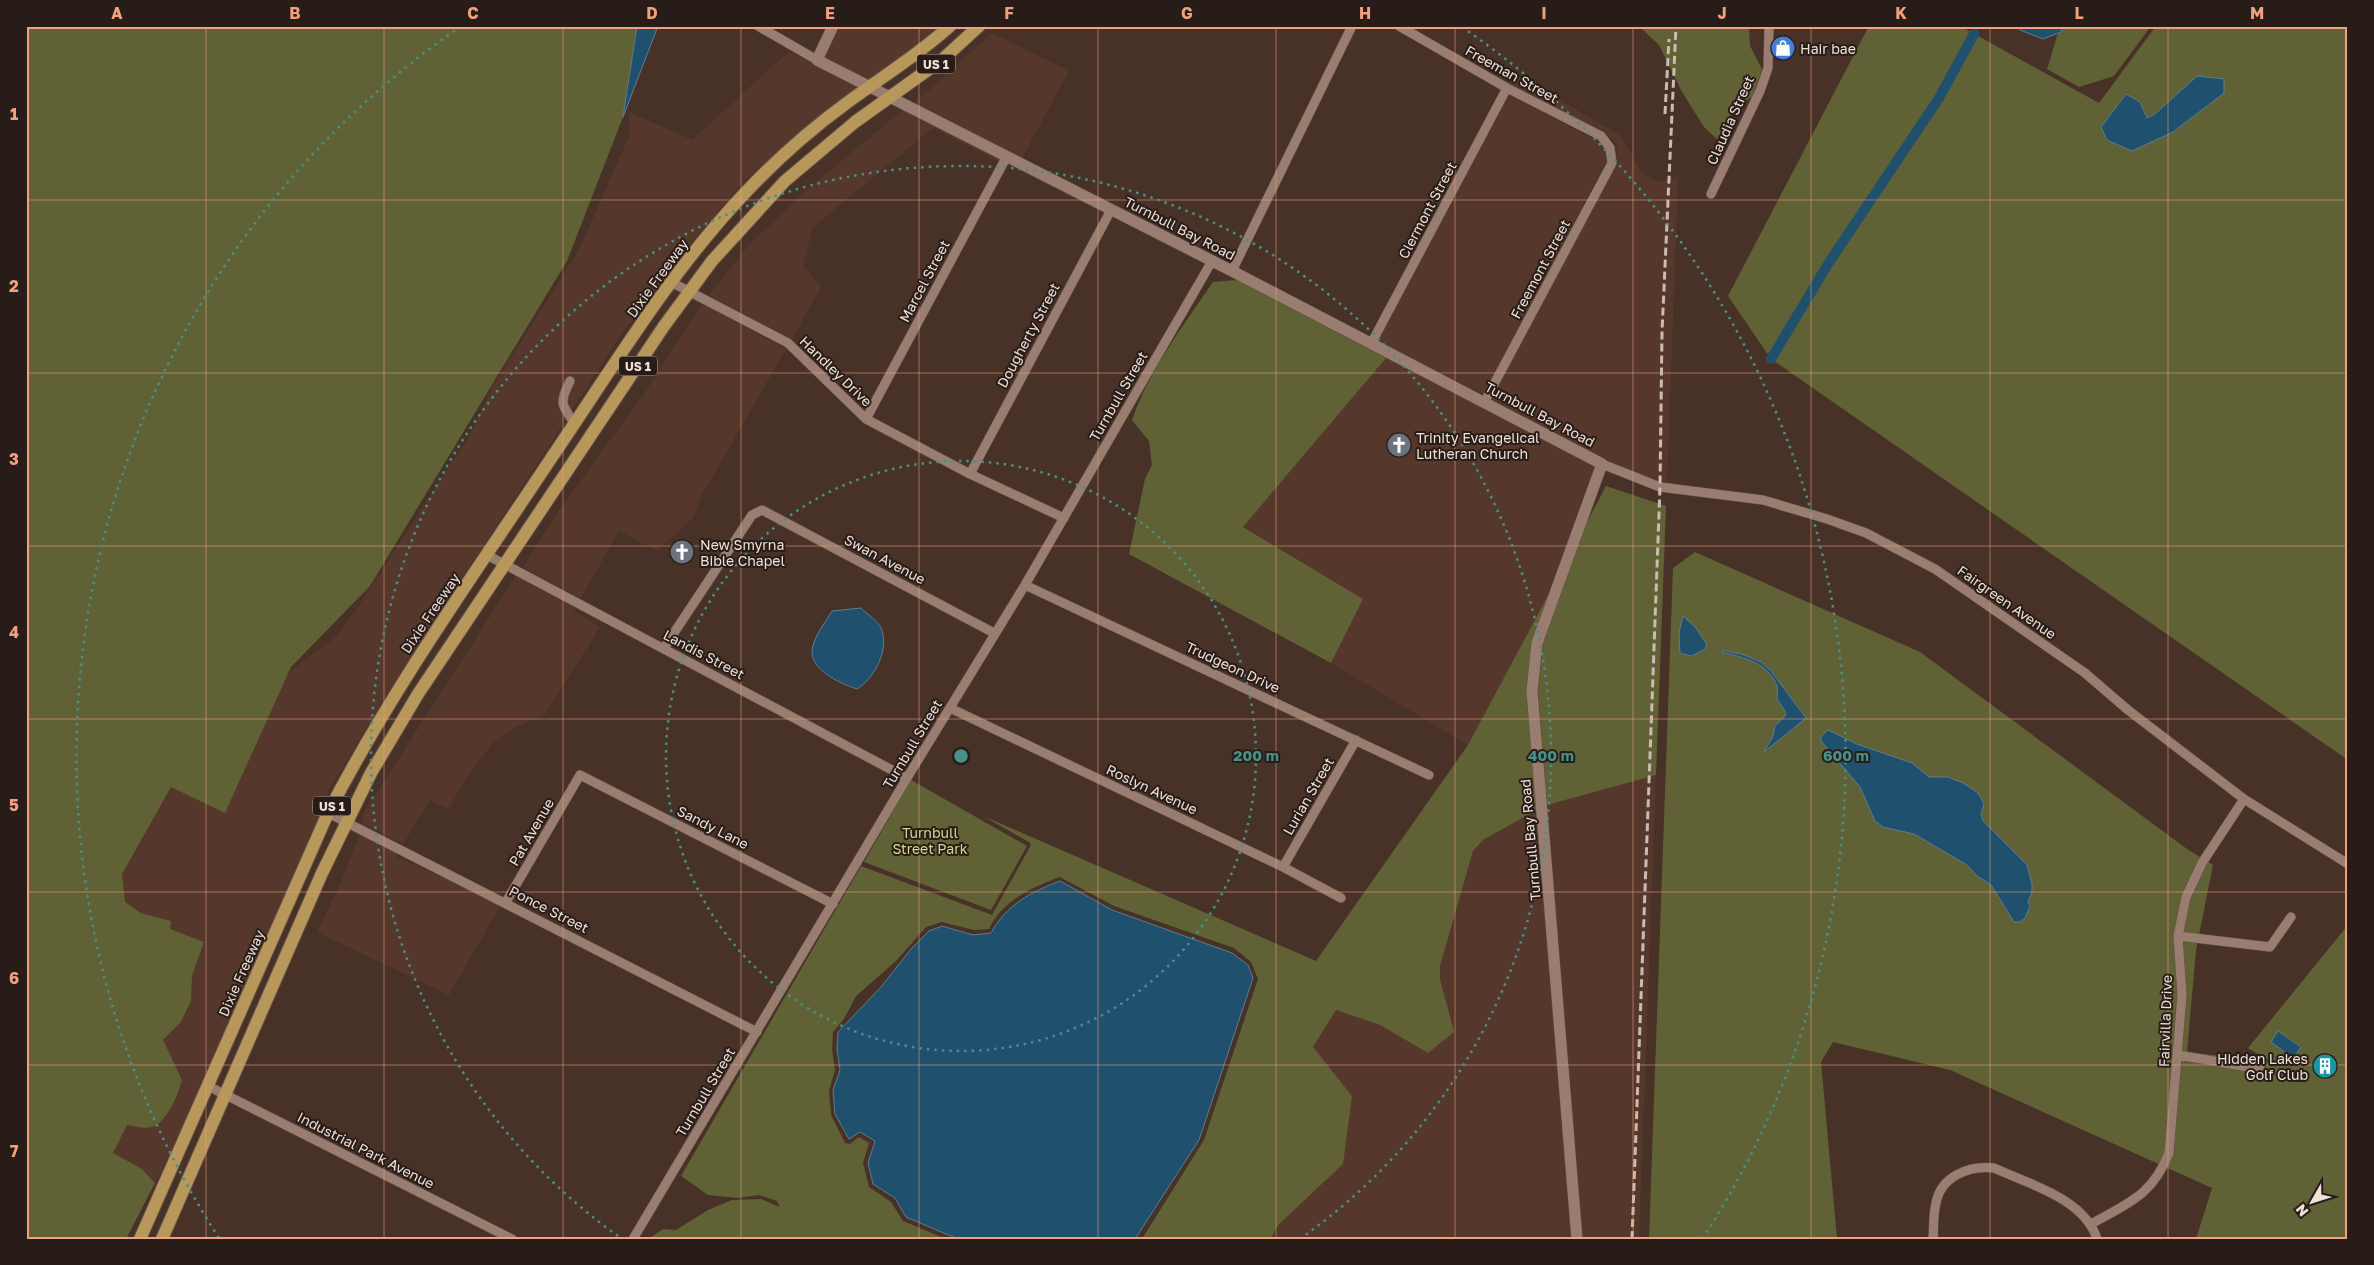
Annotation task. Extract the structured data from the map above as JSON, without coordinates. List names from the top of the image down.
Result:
{
  "streets": {
    "main road": ["US 1", "Dixie Freeway"],
    "street": [
      "Freeman Street",
      "Claudia Street",
      "Clermont Street",
      "Turnbull Bay Road",
      "Freemont Street",
      "Marcel Street",
      "Dougherty Street",
      "Handley Drive",
      "Turnbull Street",
      "Swan Avenue",
      "Fairgreen Avenue",
      "Landis Street",
      "Trudgeon Drive",
      "Roslyn Avenue",
      "Lurian Street",
      "Sandy Lane",
      "Pat Avenue",
      "Ponce Street",
      "Fairvilla Drive",
      "Industrial Park Avenue"
    ]
  },
  "crossings": [
    ["US 1", "Turnbull Bay Road"],
    ["US 1", "Dixie Freeway"],
    ["US 1", "Handley Drive"],
    ["US 1", "Landis Street"],
    ["US 1", "Ponce Street"],
    ["US 1", "Industrial Park Avenue"],
    ["Freeman Street", "Clermont Street"],
    ["Freeman Street", "Freemont Street"],
    ["Clermont Street", "Turnbull Bay Road"],
    ["Turnbull Bay Road", "Freemont Street"],
    ["Turnbull Bay Road", "Dixie Freeway"],
    ["Turnbull Bay Road", "Marcel Street"],
    ["Turnbull Bay Road", "Dougherty Street"],
    ["Turnbull Bay Road", "Turnbull Street"],
    ["Turnbull Bay Road", "Fairgreen Avenue"],
    ["Dixie Freeway", "Handley Drive"],
    ["Dixie Freeway", "Landis Street"],
    ["Dixie Freeway", "Ponce Street"],
    ["Dixie Freeway", "Industrial Park Avenue"],
    ["Marcel Street", "Handley Drive"],
    ["Dougherty Street", "Handley Drive"],
    ["Handley Drive", "Turnbull Street"],
    ["Turnbull Street", "Swan Avenue"],
    ["Turnbull Street", "Landis Street"],
    ["Turnbull Street", "Trudgeon Drive"],
    ["Turnbull Street", "Roslyn Avenue"],
    ["Turnbull Street", "Sandy Lane"],
    ["Turnbull Street", "Ponce Street"],
    ["Swan Avenue", "Landis Street"],
    ["Fairgreen Avenue", "Fairvilla Drive"],
    ["Trudgeon Drive", "Lurian Street"],
    ["Roslyn Avenue", "Lurian Street"],
    ["Sandy Lane", "Pat Avenue"],
    ["Pat Avenue", "Ponce Street"]
  ],
  "parks": ["Turnbull Street Park"],
  "places": {
    "shop": ["Hair bae"],
    "church": ["Trinity Evangelical Lutheran Church", "New Smyrna Bible Chapel"],
    "building": ["Hidden Lakes Golf Club"]
  },
  "north": "bottom left",
  "grid": {
    "columns": [
      "A",
      "B",
      "C",
      "D",
      "E",
      "F",
      "G",
      "H",
      "I",
      "J",
      "K",
      "L",
      "M"
    ],
    "rows": [
      "1",
      "2",
      "3",
      "4",
      "5",
      "6",
      "7"
    ]
  },
  "rings": ["200 m", "400 m", "600 m"]
}
